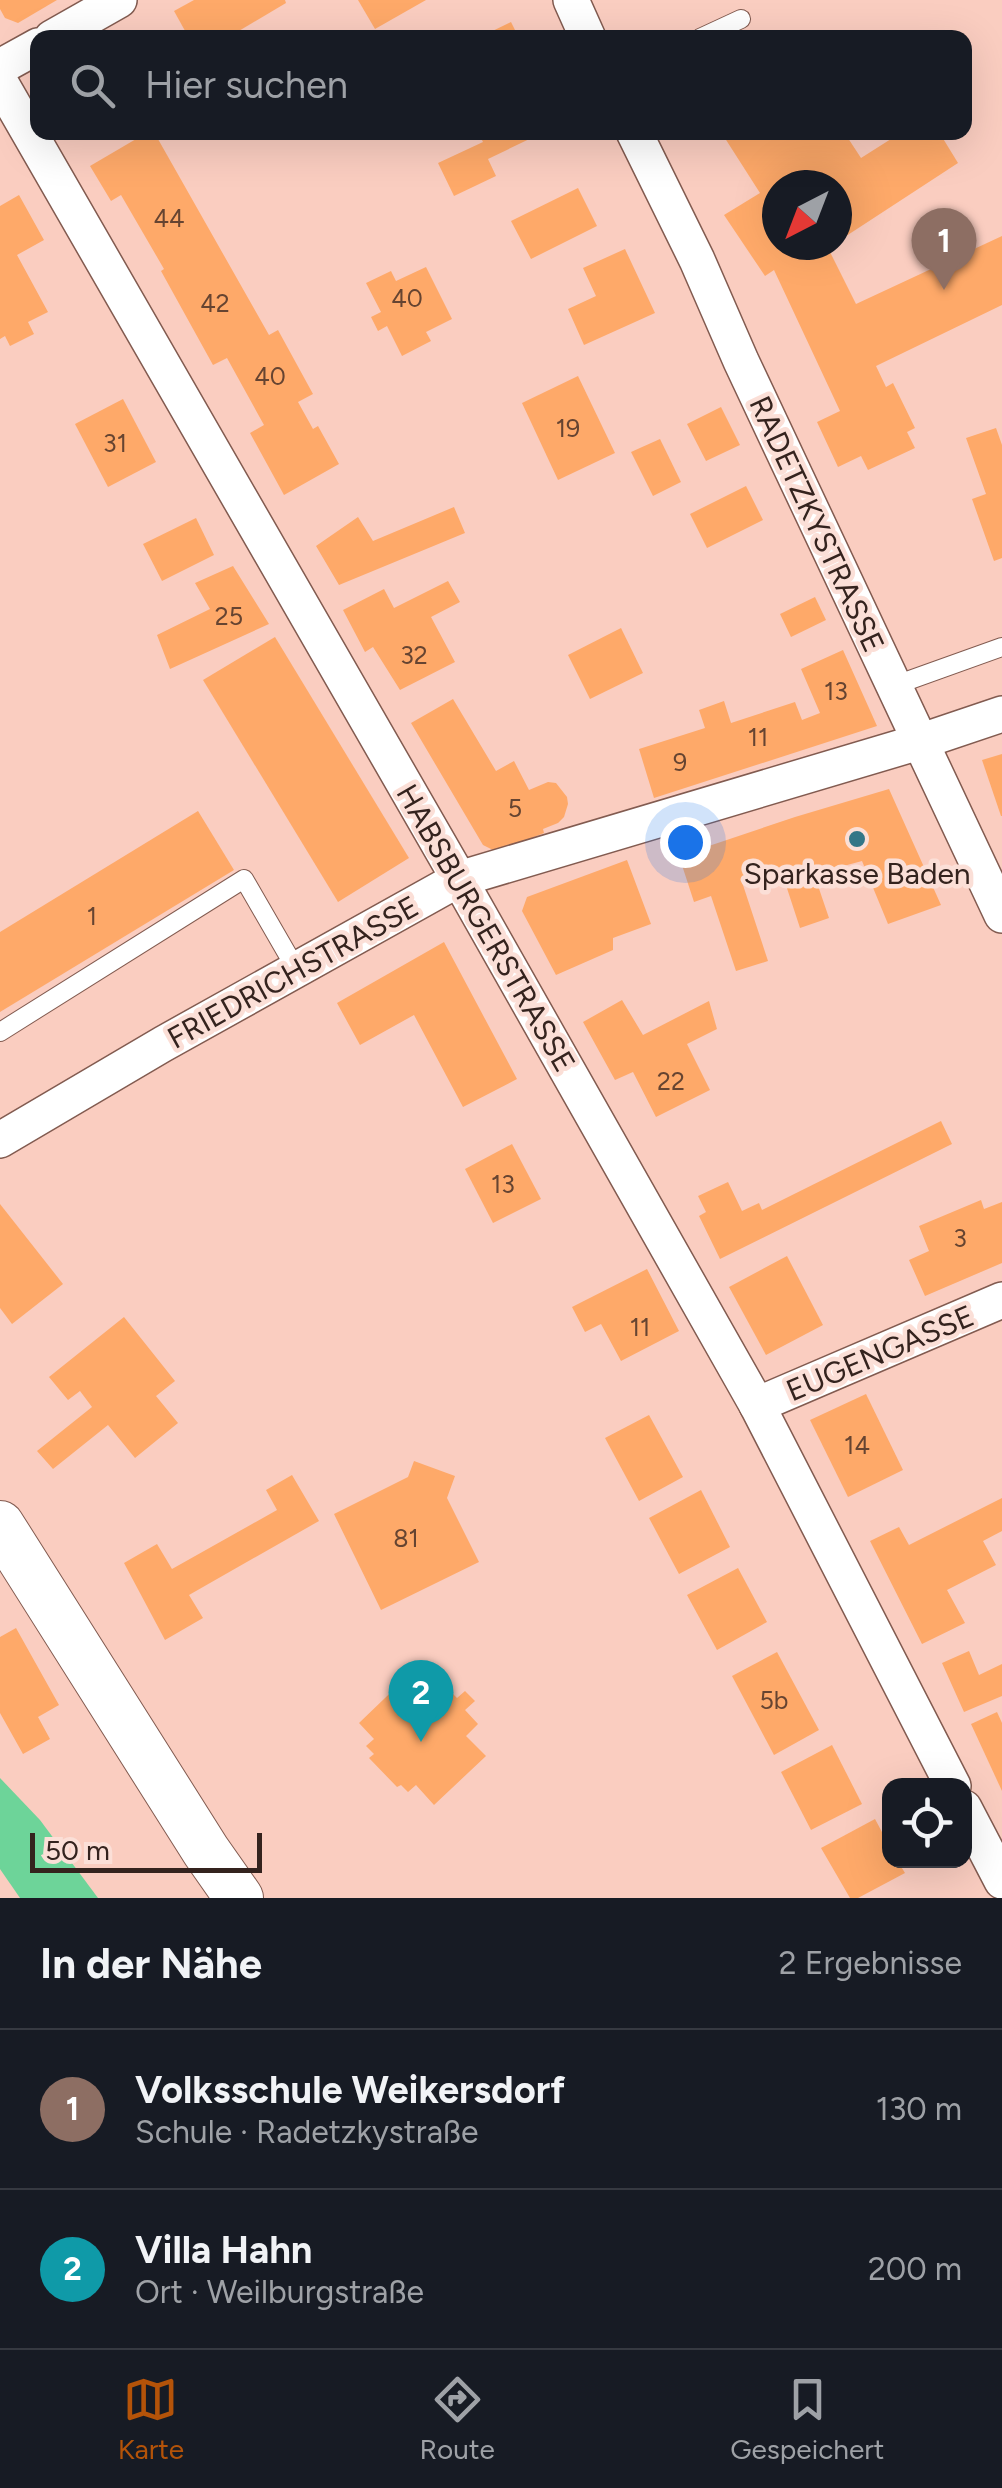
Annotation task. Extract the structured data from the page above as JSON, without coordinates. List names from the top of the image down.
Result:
{
  "streets": {
    "street": [
      "RADETZKYSTRASSE",
      "HABSBURGERSTRASSE",
      "FRIEDRICHSTRASSE",
      "EUGENGASSE"
    ]
  },
  "crossings": [
    ["RADETZKYSTRASSE", "FRIEDRICHSTRASSE"],
    ["HABSBURGERSTRASSE", "FRIEDRICHSTRASSE"],
    ["HABSBURGERSTRASSE", "EUGENGASSE"]
  ],
  "places": ["Sparkasse Baden"],
  "house_numbers": [
    "44",
    "40",
    "42",
    "40",
    "19",
    "31",
    "25",
    "32",
    "13",
    "11",
    "9",
    "5",
    "1",
    "22",
    "13",
    "3",
    "11",
    "14",
    "81",
    "5b"
  ],
  "scale_bar": "50 m",
  "north": "bottom left",
  "page": {
    "search": "Hier suchen",
    "pins": ["1", "2"],
    "scale": "50 m",
    "heading": ["In der Nähe", "2 Ergebnisse"],
    "list": [
      {
        "mark": "1",
        "name": "Volksschule Weikersdorf",
        "note": "Schule · Radetzkystraße",
        "value": "130 m"
      },
      {
        "mark": "2",
        "name": "Villa Hahn",
        "note": "Ort · Weilburgstraße",
        "value": "200 m"
      }
    ],
    "nav": ["Karte", "Route", "Gespeichert"]
  }
}
